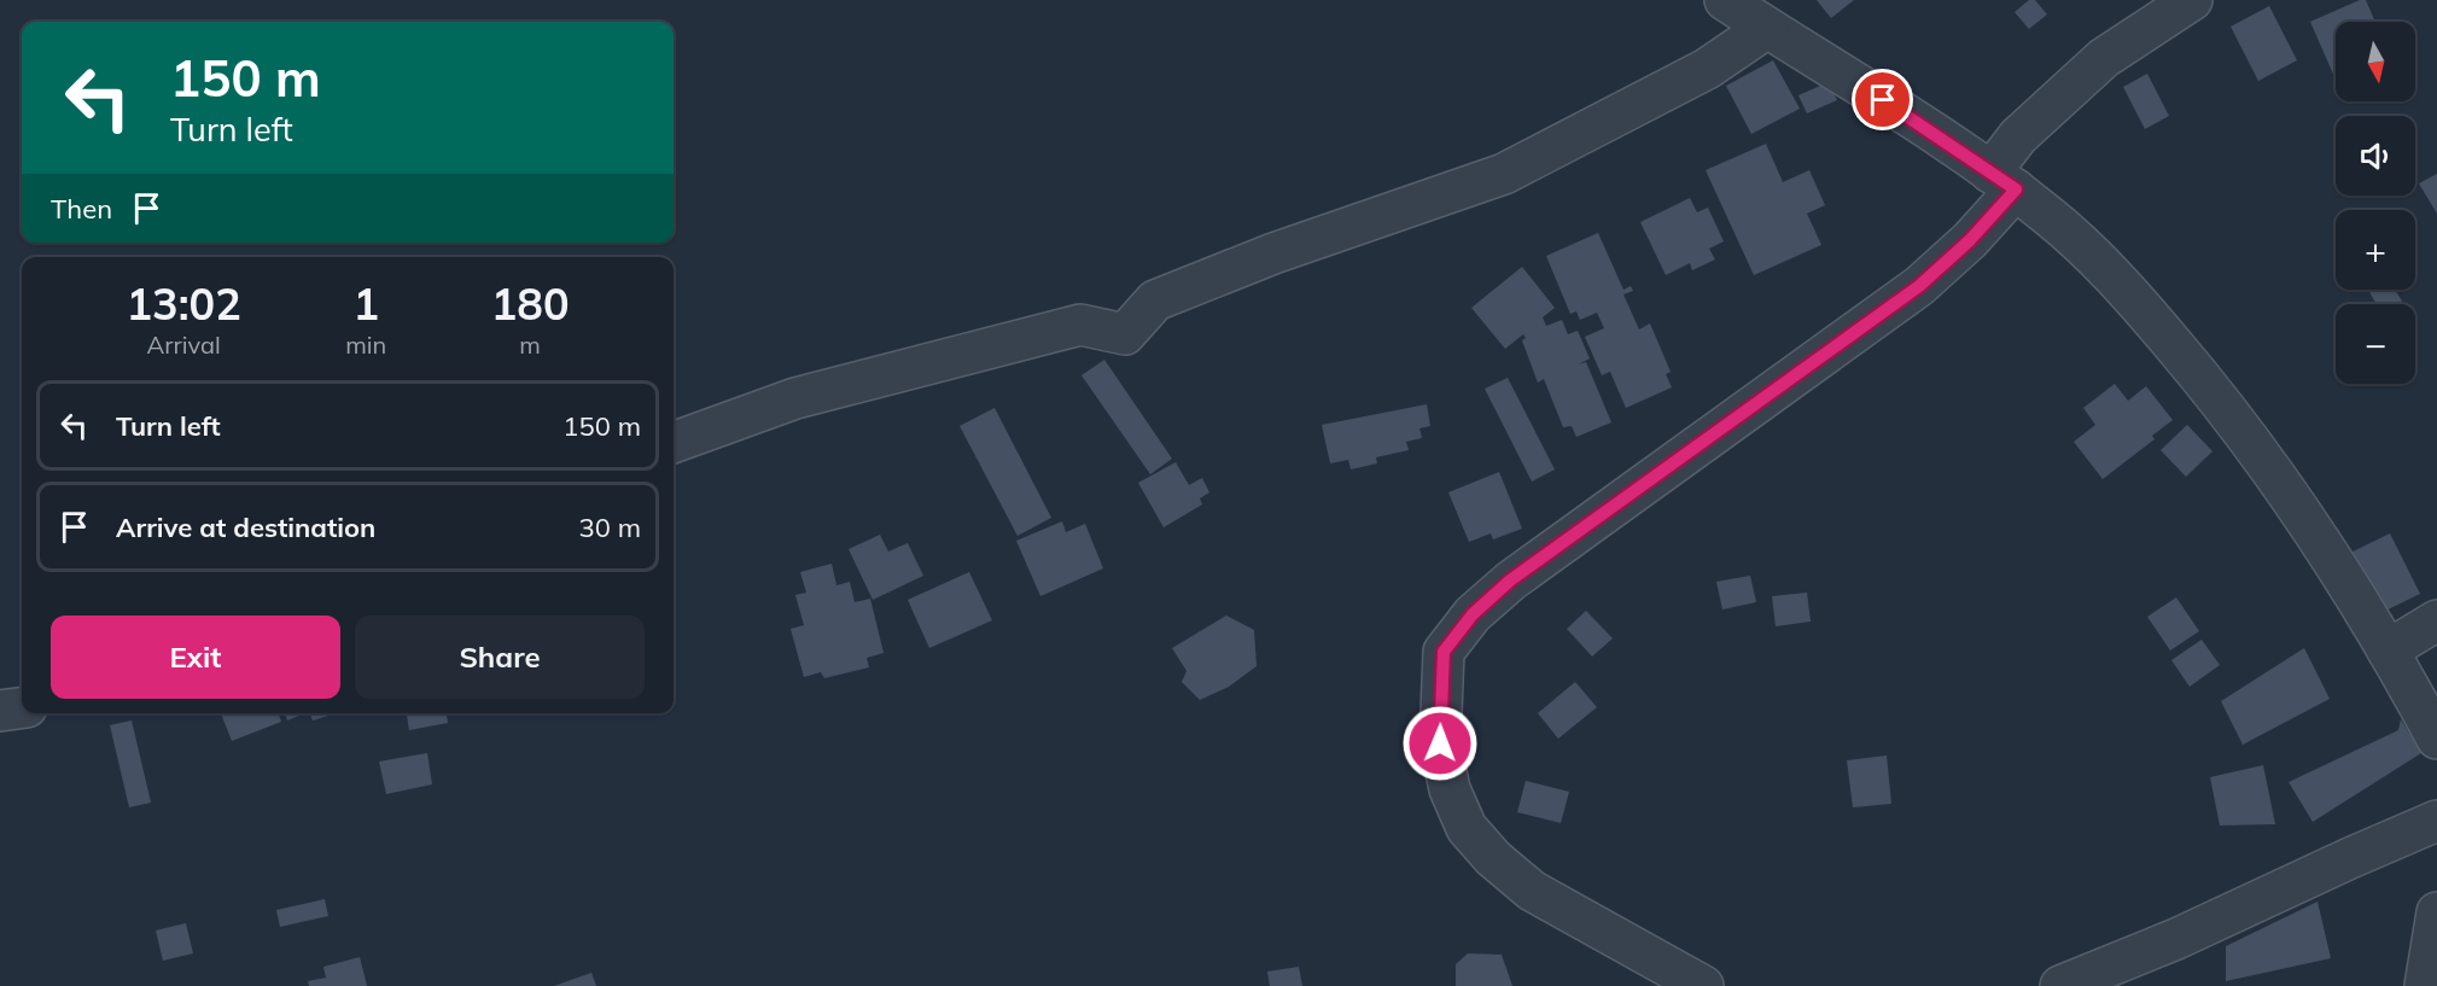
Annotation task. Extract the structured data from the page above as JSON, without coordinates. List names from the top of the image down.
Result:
{
  "north": "bottom",
  "page": {
    "map_buttons": ["+", "−"],
    "turn": ["150 m", "Turn left"],
    "then": "Then",
    "eta": [
      "13:02",
      "Arrival",
      "1",
      "min",
      "180",
      "m"
    ],
    "list": [
      {
        "name": "Turn left",
        "value": "150 m"
      },
      {
        "name": "Arrive at destination",
        "value": "30 m"
      }
    ],
    "buttons": ["Exit", "Share"]
  }
}
